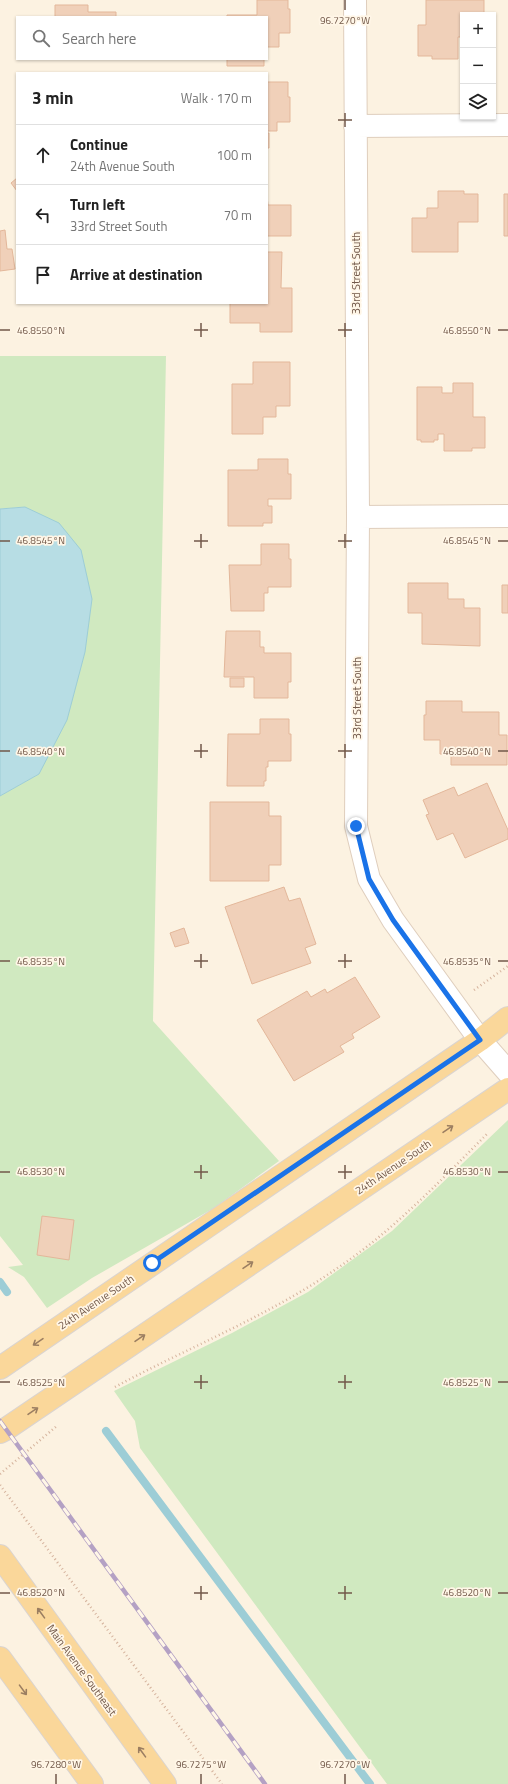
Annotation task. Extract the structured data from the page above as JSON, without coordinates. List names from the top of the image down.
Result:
{
  "streets": {
    "main road": ["24th Avenue South", "Main Avenue Southeast"],
    "street": ["33rd Street South"]
  },
  "crossings": [
    ["33rd Street South", "24th Avenue South"]
  ],
  "page": {
    "map_buttons": ["+", "−"],
    "search": "Search here",
    "heading": ["3 min", "Walk · 170 m"],
    "list": [
      ["Continue", "24th Avenue South", "100 m"],
      ["Turn left", "33rd Street South", "70 m"],
      "Arrive at destination"
    ]
  },
  "coordinates": [
    "96.7270°W",
    "46.8550°N",
    "46.8545°N",
    "46.8540°N",
    "46.8535°N",
    "46.8530°N",
    "46.8525°N",
    "46.8520°N",
    "96.7280°W",
    "96.7275°W"
  ]
}
